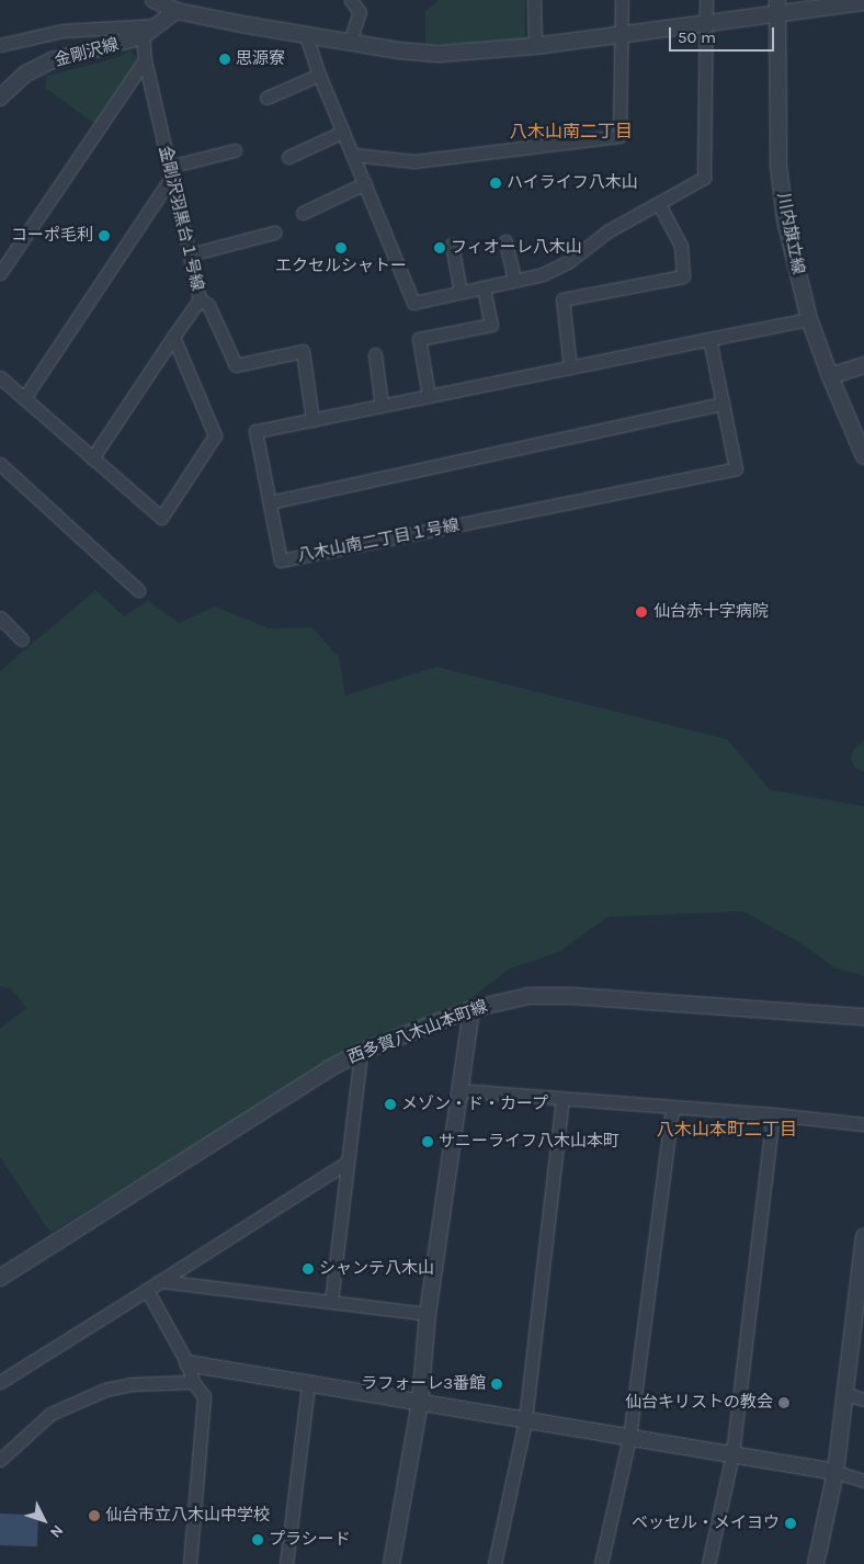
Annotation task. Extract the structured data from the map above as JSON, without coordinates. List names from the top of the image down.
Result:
{
  "streets": {
    "street": [
      "金剛沢線",
      "金剛沢羽黒台１号線",
      "川内旗立線",
      "八木山南二丁目１号線",
      "西多賀八木山本町線"
    ]
  },
  "crossings": [
    ["金剛沢線", "金剛沢羽黒台１号線"],
    ["川内旗立線", "八木山南二丁目１号線"]
  ],
  "districts": ["八木山南二丁目", "八木山本町二丁目"],
  "places": [
    "思源寮",
    "ハイライフ八木山",
    "コーポ毛利",
    "エクセルシャトー",
    "フィオーレ八木山",
    "仙台赤十字病院",
    "メゾン・ド・カープ",
    "サニーライフ八木山本町",
    "シャンテ八木山",
    "ラフォーレ3番館",
    "仙台キリストの教会",
    "仙台市立八木山中学校",
    "ベッセル・メイヨウ",
    "プラシード"
  ],
  "scale_bar": "50 m",
  "north": "bottom right"
}
